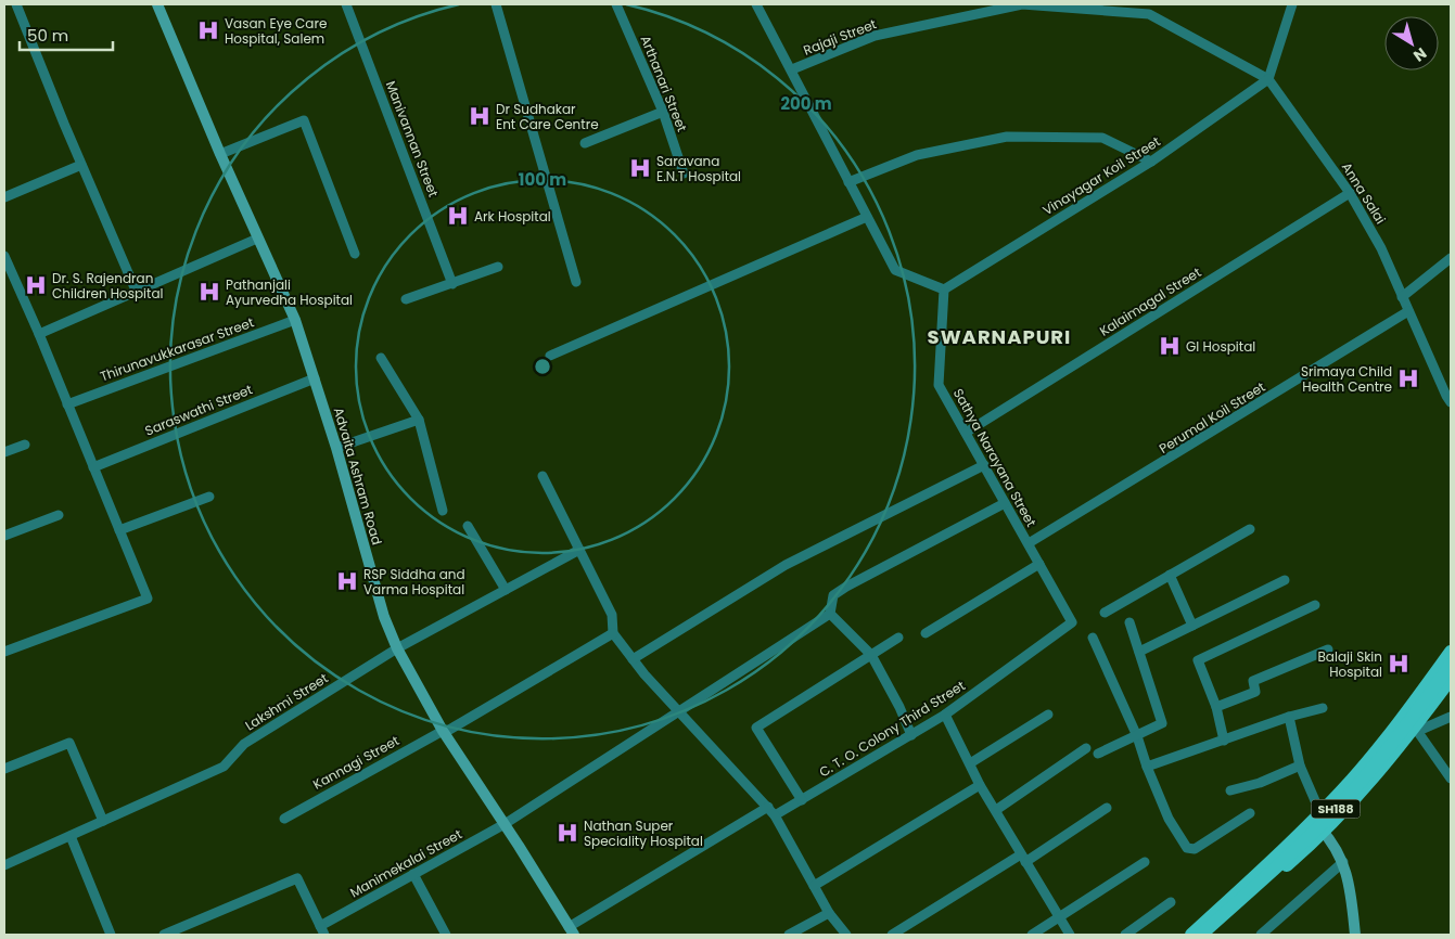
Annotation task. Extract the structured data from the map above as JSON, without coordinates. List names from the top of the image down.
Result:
{
  "streets": {
    "main road": ["SH188"],
    "street": [
      "Rajaji Street",
      "Arthanari Street",
      "Manivannan Street",
      "Vinayagar Koil Street",
      "Anna Salai",
      "Kalaimagal Street",
      "Thirunavukkarasar Street",
      "Saraswathi Street",
      "Perumal Koil Street",
      "Sathya Narayana Street",
      "Advaita Ashram Road",
      "Lakshmi Street",
      "C. T. O. Colony Third Street",
      "Kannagi Street",
      "Manimekalai Street"
    ]
  },
  "crossings": [
    ["Rajaji Street", "Vinayagar Koil Street"],
    ["Rajaji Street", "Anna Salai"],
    ["Vinayagar Koil Street", "Anna Salai"],
    ["Vinayagar Koil Street", "Sathya Narayana Street"],
    ["Anna Salai", "Kalaimagal Street"],
    ["Anna Salai", "Perumal Koil Street"],
    ["Kalaimagal Street", "Sathya Narayana Street"],
    ["Thirunavukkarasar Street", "Advaita Ashram Road"],
    ["Saraswathi Street", "Advaita Ashram Road"],
    ["Perumal Koil Street", "Sathya Narayana Street"],
    ["Sathya Narayana Street", "C. T. O. Colony Third Street"],
    ["Advaita Ashram Road", "Lakshmi Street"],
    ["Advaita Ashram Road", "Kannagi Street"],
    ["Advaita Ashram Road", "Manimekalai Street"]
  ],
  "districts": ["SWARNAPURI"],
  "places": {
    "hospital": [
      "Vasan Eye Care Hospital, Salem",
      "Dr Sudhakar Ent Care Centre",
      "Saravana E.N.T Hospital",
      "Ark Hospital",
      "Dr. S. Rajendran Children Hospital",
      "Pathanjali Ayurvedha Hospital",
      "Gl Hospital",
      "Srimaya Child Health Centre",
      "RSP Siddha and Varma Hospital",
      "Balaji Skin Hospital",
      "Nathan Super Speciality Hospital"
    ]
  },
  "scale_bar": "50 m",
  "north": "bottom right",
  "rings": ["200 m", "100 m"]
}
